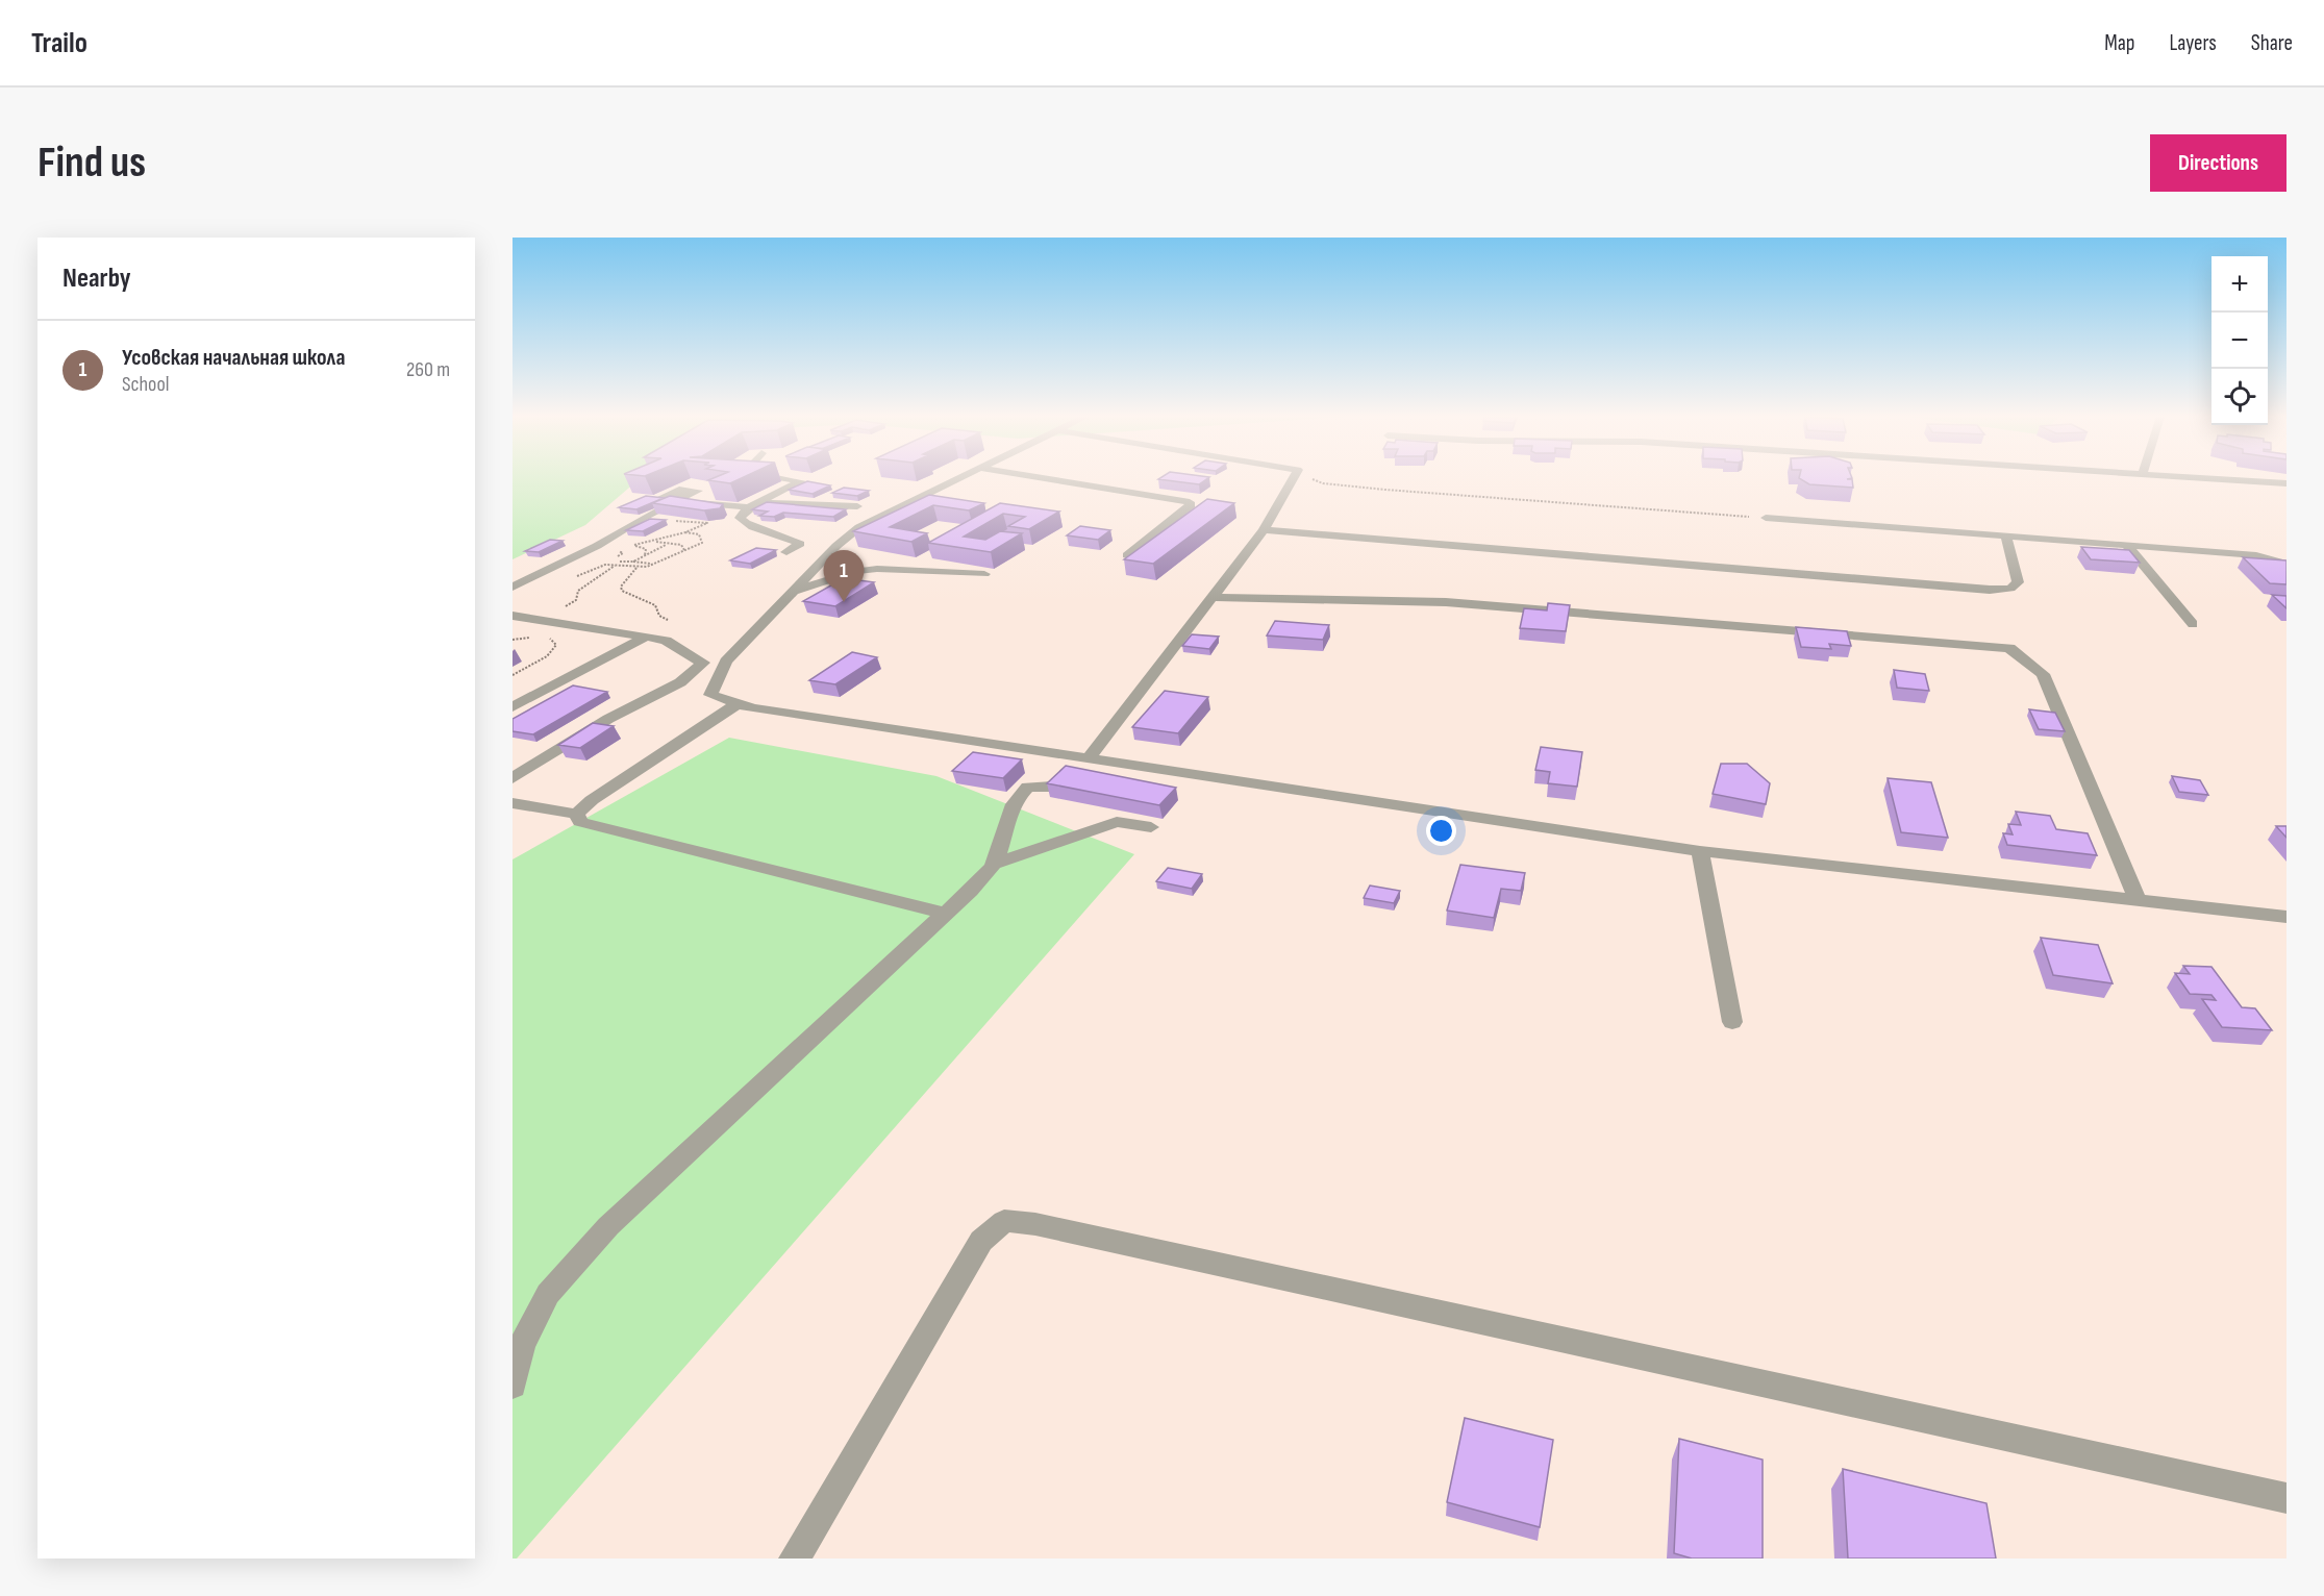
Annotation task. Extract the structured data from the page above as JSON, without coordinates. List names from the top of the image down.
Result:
{
  "page": {
    "header": "Trailo",
    "nav": ["Map", "Layers", "Share"],
    "buttons": "Directions",
    "title": "Find us",
    "heading": "Nearby",
    "map_buttons": ["+", "−"],
    "list": [
      {
        "mark": "1",
        "name": "Усовская начальная школа",
        "note": "School",
        "value": "260 m"
      }
    ],
    "pins": "1"
  }
}
